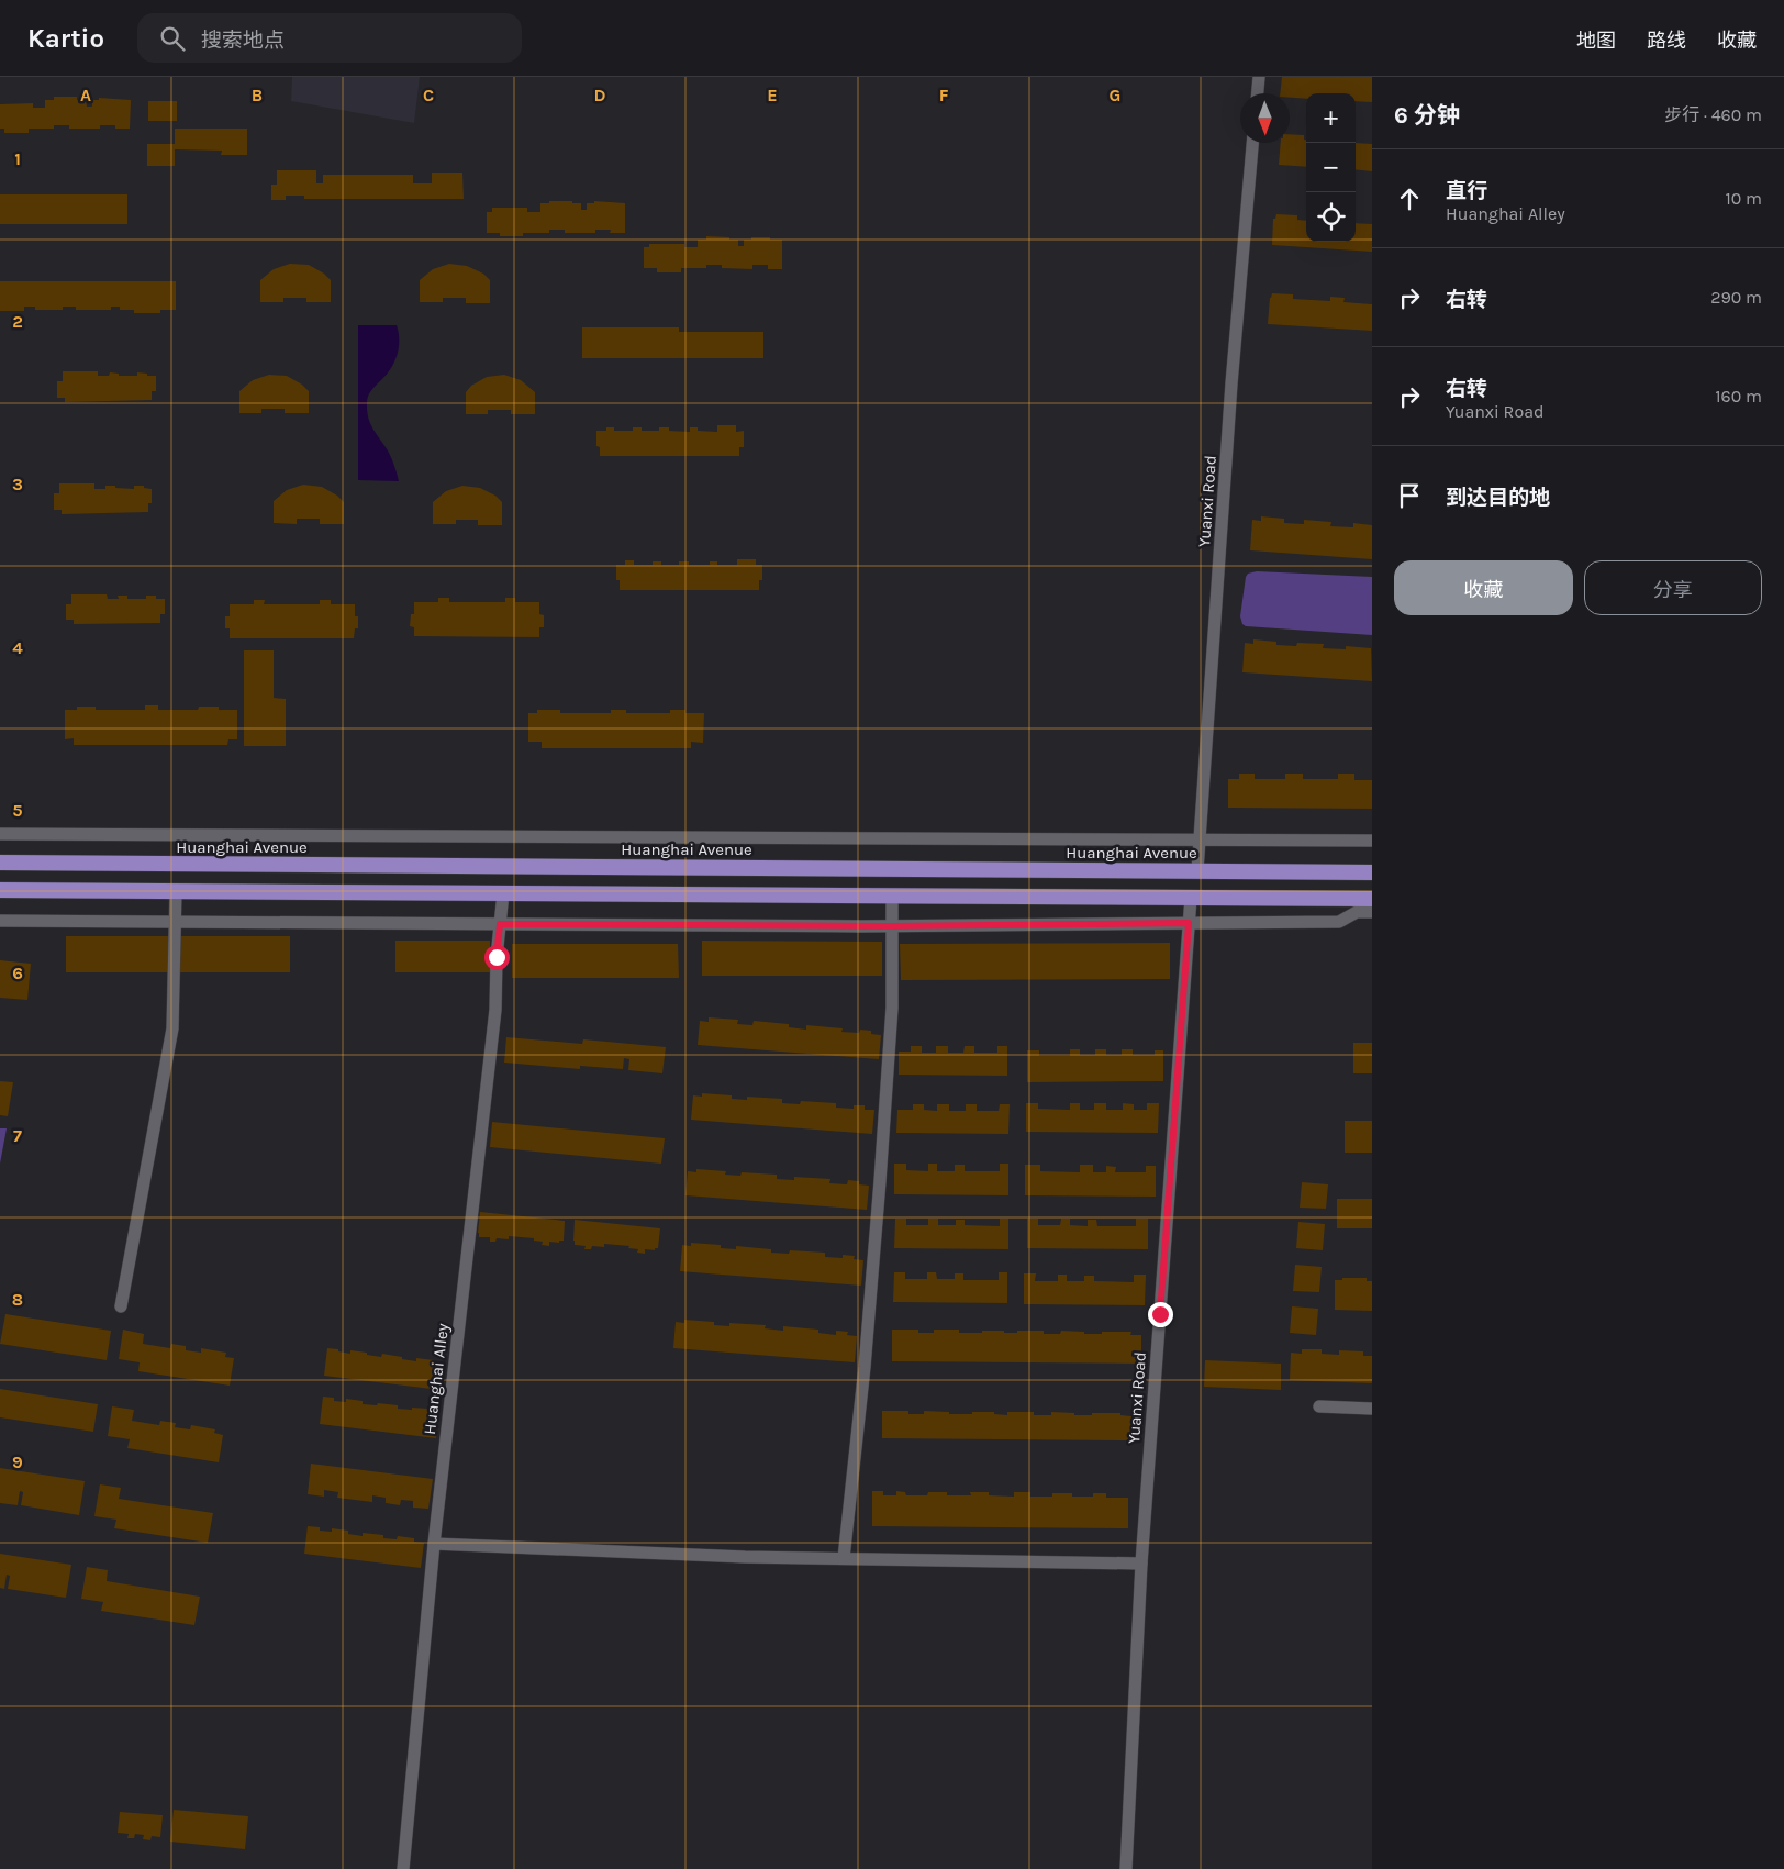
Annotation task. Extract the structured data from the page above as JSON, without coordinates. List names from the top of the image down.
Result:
{
  "streets": {
    "main road": ["Huanghai Avenue"],
    "street": ["Yuanxi Road", "Huanghai Alley"]
  },
  "crossings": [
    ["Yuanxi Road", "Huanghai Avenue"]
  ],
  "north": "bottom",
  "page": {
    "header": "Kartio",
    "search": "搜索地点",
    "nav": ["地图", "路线", "收藏"],
    "heading": ["6 分钟", "步行 · 460 m"],
    "map_buttons": ["+", "−"],
    "list": [
      ["直行", "Huanghai Alley", "10 m"],
      ["右转", "290 m"],
      ["右转", "Yuanxi Road", "160 m"],
      "到达目的地"
    ],
    "buttons": ["收藏", "分享"]
  },
  "grid": {
    "columns": [
      "A",
      "B",
      "C",
      "D",
      "E",
      "F",
      "G"
    ],
    "rows": [
      "1",
      "2",
      "3",
      "4",
      "5",
      "6",
      "7",
      "8",
      "9"
    ]
  }
}
